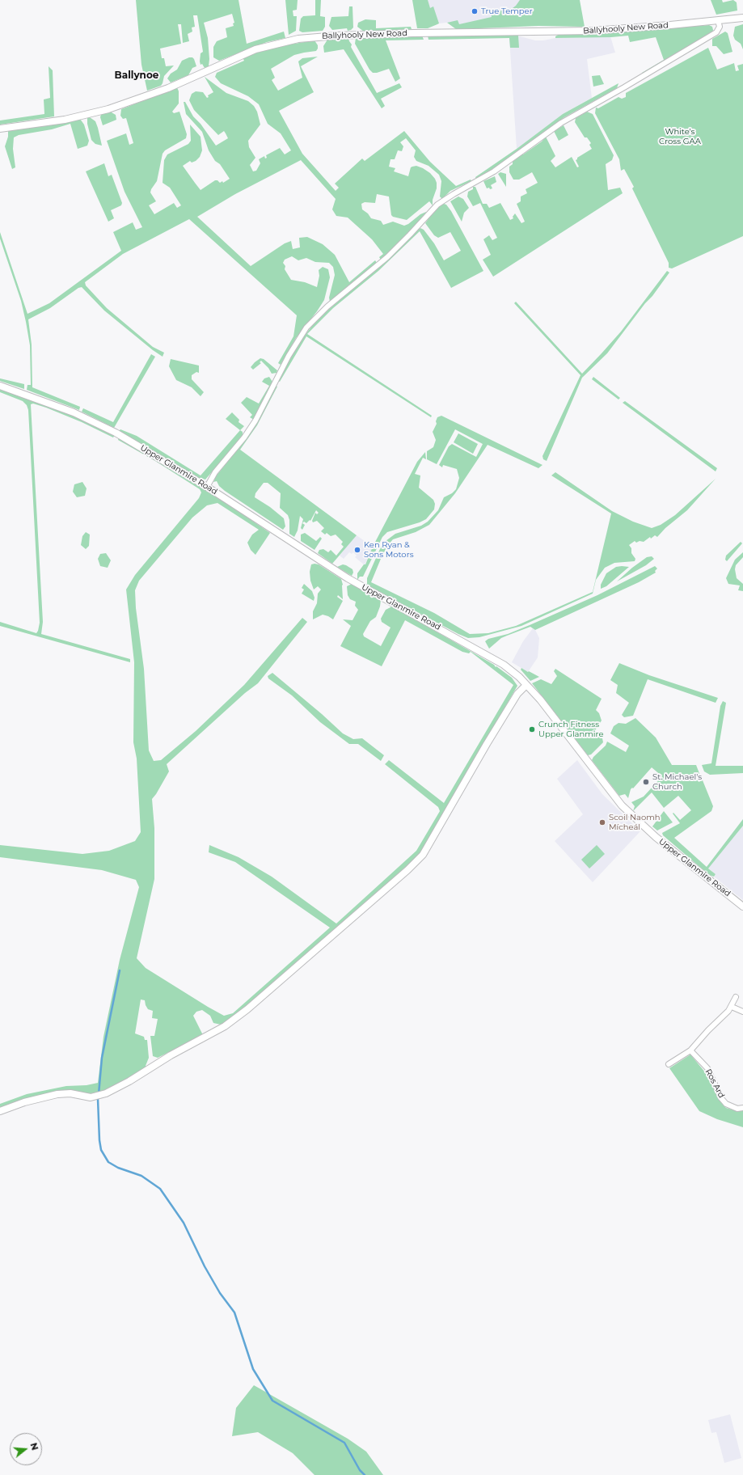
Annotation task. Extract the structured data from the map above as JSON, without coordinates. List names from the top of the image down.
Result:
{
  "streets": {
    "main road": ["Ballyhooly New Road", "Upper Glanmire Road"],
    "street": ["Ros Ard"]
  },
  "districts": ["Ballynoe"],
  "parks": ["White's Cross GAA"],
  "places": [
    "True Temper",
    "Ken Ryan & Sons Motors",
    "Crunch Fitness Upper Glanmire",
    "St. Michael's Church",
    "Scoil Naomh Mícheál"
  ],
  "north": "right"
}
